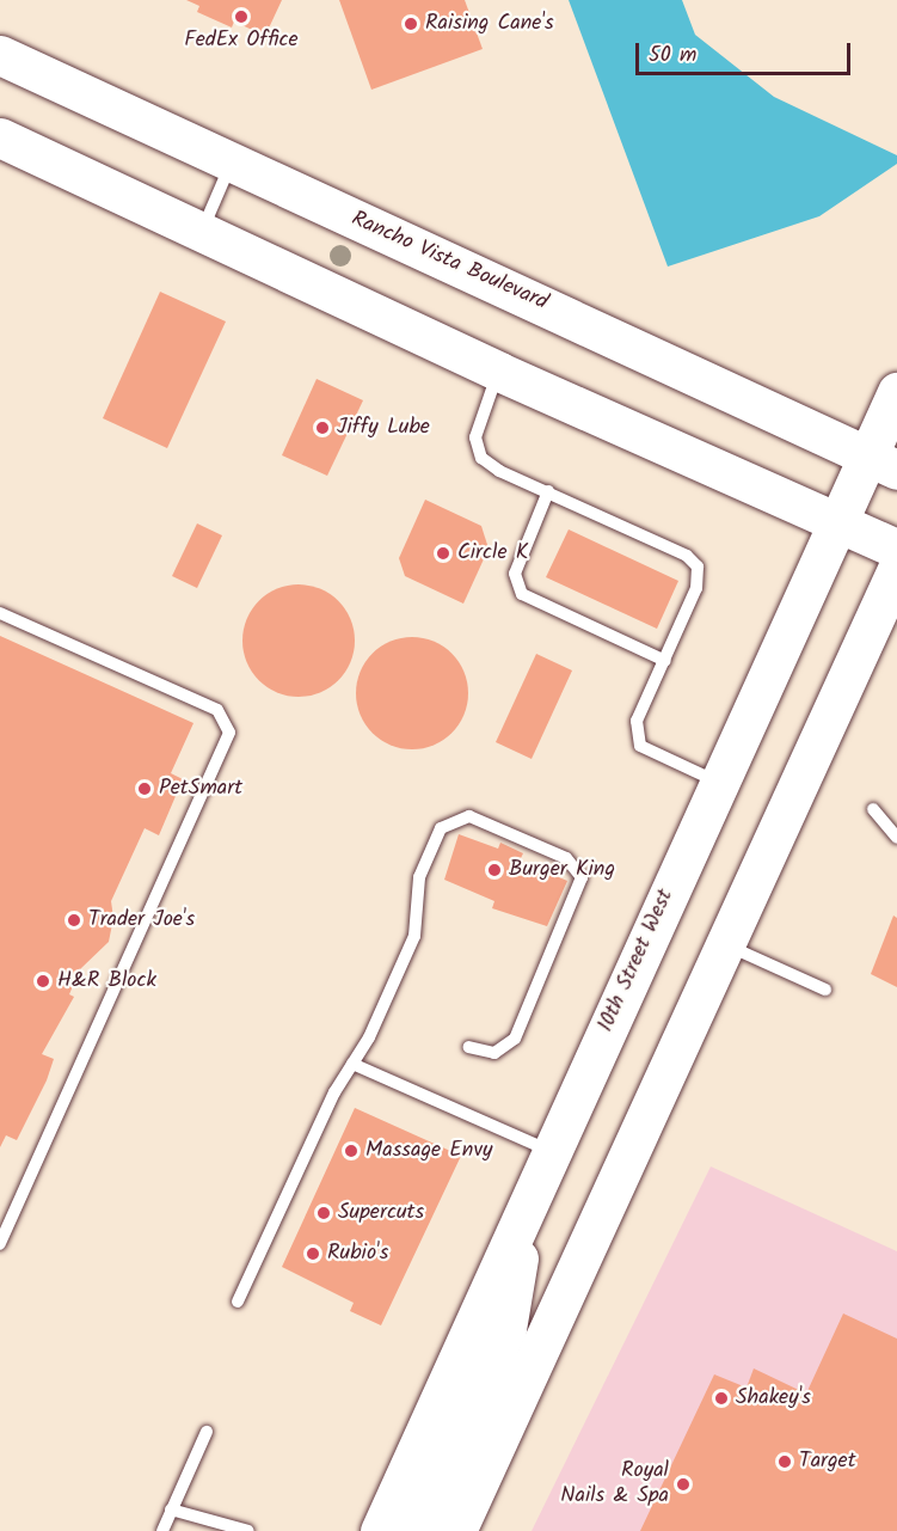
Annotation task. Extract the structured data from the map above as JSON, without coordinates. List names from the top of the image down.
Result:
{
  "streets": {
    "main road": ["Rancho Vista Boulevard", "10th Street West"]
  },
  "crossings": [
    ["Rancho Vista Boulevard", "10th Street West"]
  ],
  "places": [
    "FedEx Office",
    "Raising Cane's",
    "Jiffy Lube",
    "Circle K",
    "PetSmart",
    "Burger King",
    "Trader Joe's",
    "H&R Block",
    "Massage Envy",
    "Supercuts",
    "Rubio's",
    "Shakey's",
    "Target",
    "Royal Nails & Spa"
  ],
  "scale_bar": "50 m"
}
